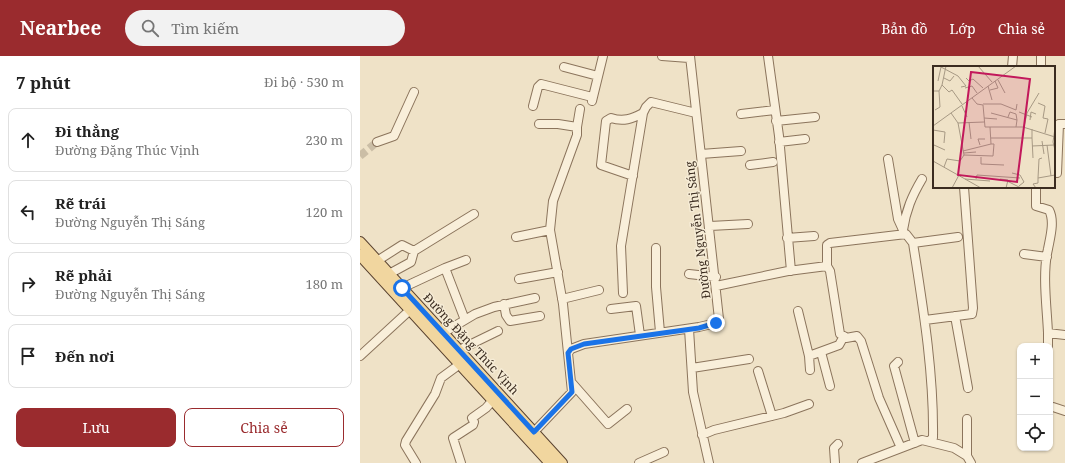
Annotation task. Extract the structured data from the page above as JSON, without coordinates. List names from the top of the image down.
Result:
{
  "streets": {
    "main road": ["Đường Đặng Thúc Vịnh"],
    "street": ["Đường Nguyễn Thị Sáng"]
  },
  "page": {
    "header": "Nearbee",
    "search": "Tìm kiếm",
    "nav": ["Bản đồ", "Lớp", "Chia sẻ"],
    "heading": ["7 phút", "Đi bộ · 530 m"],
    "list": [
      ["Đi thẳng", "Đường Đặng Thúc Vịnh", "230 m"],
      ["Rẽ trái", "Đường Nguyễn Thị Sáng", "120 m"],
      ["Rẽ phải", "Đường Nguyễn Thị Sáng", "180 m"],
      "Đến nơi"
    ],
    "map_buttons": ["+", "−"],
    "buttons": ["Lưu", "Chia sẻ"]
  }
}
